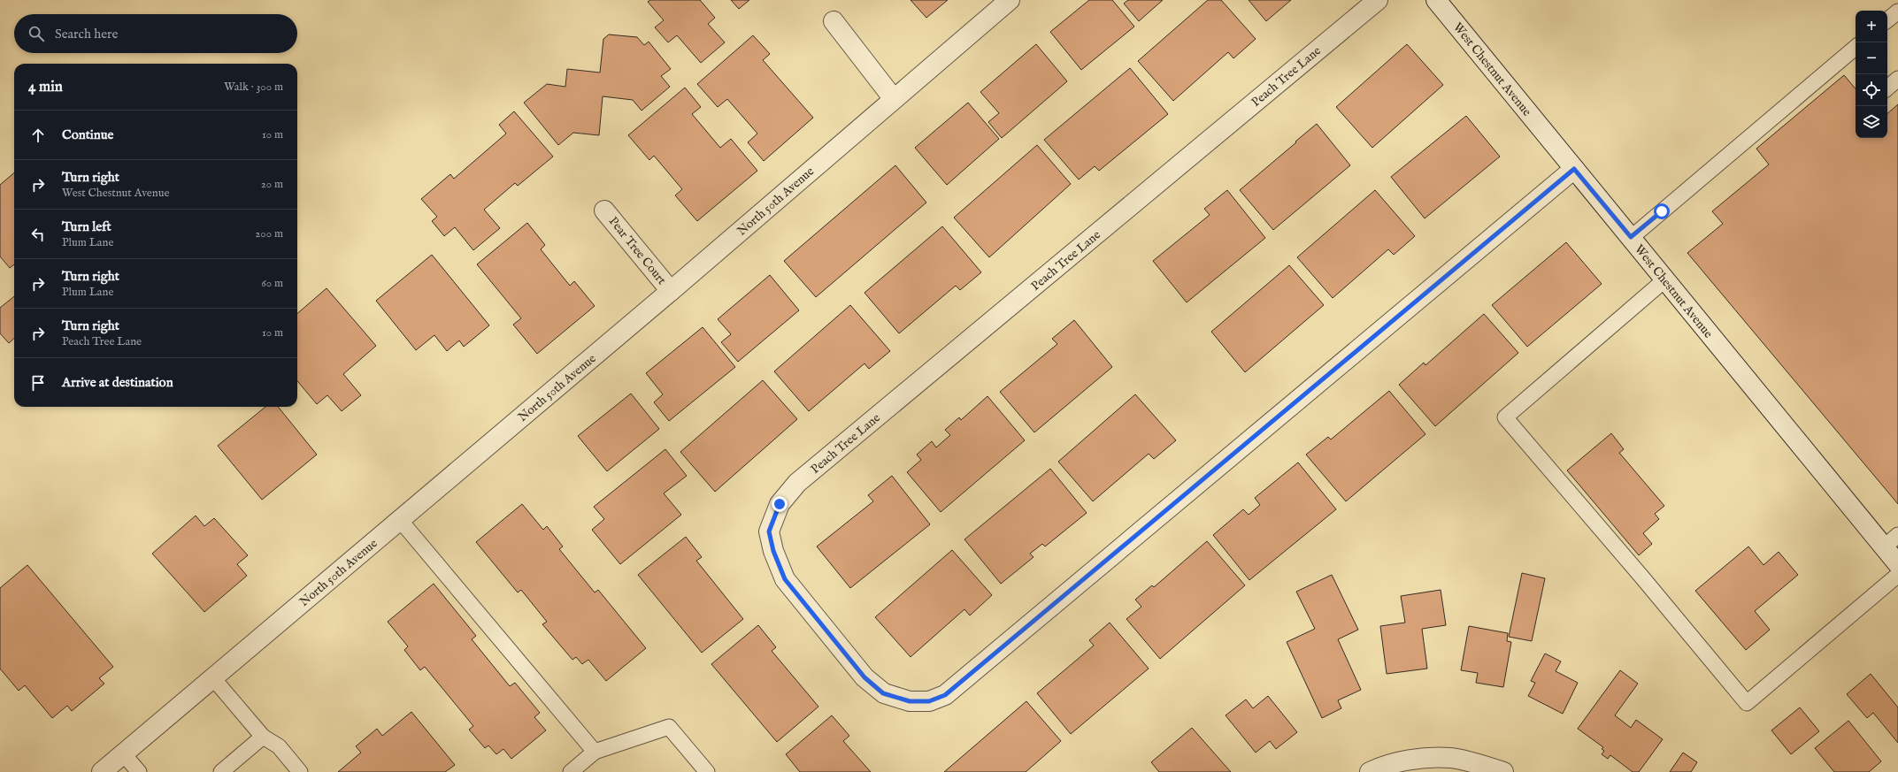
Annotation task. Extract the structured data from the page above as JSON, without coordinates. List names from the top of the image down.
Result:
{
  "streets": {
    "street": [
      "West Chestnut Avenue",
      "Peach Tree Lane",
      "North 50th Avenue",
      "Pear Tree Court"
    ]
  },
  "crossings": [
    ["West Chestnut Avenue", "Peach Tree Lane"],
    ["North 50th Avenue", "Pear Tree Court"]
  ],
  "page": {
    "map_buttons": ["+", "−"],
    "search": "Search here",
    "heading": ["4 min", "Walk · 300 m"],
    "list": [
      ["Continue", "10 m"],
      ["Turn right", "West Chestnut Avenue", "20 m"],
      ["Turn left", "Plum Lane", "200 m"],
      ["Turn right", "Plum Lane", "60 m"],
      ["Turn right", "Peach Tree Lane", "10 m"],
      "Arrive at destination"
    ]
  }
}
